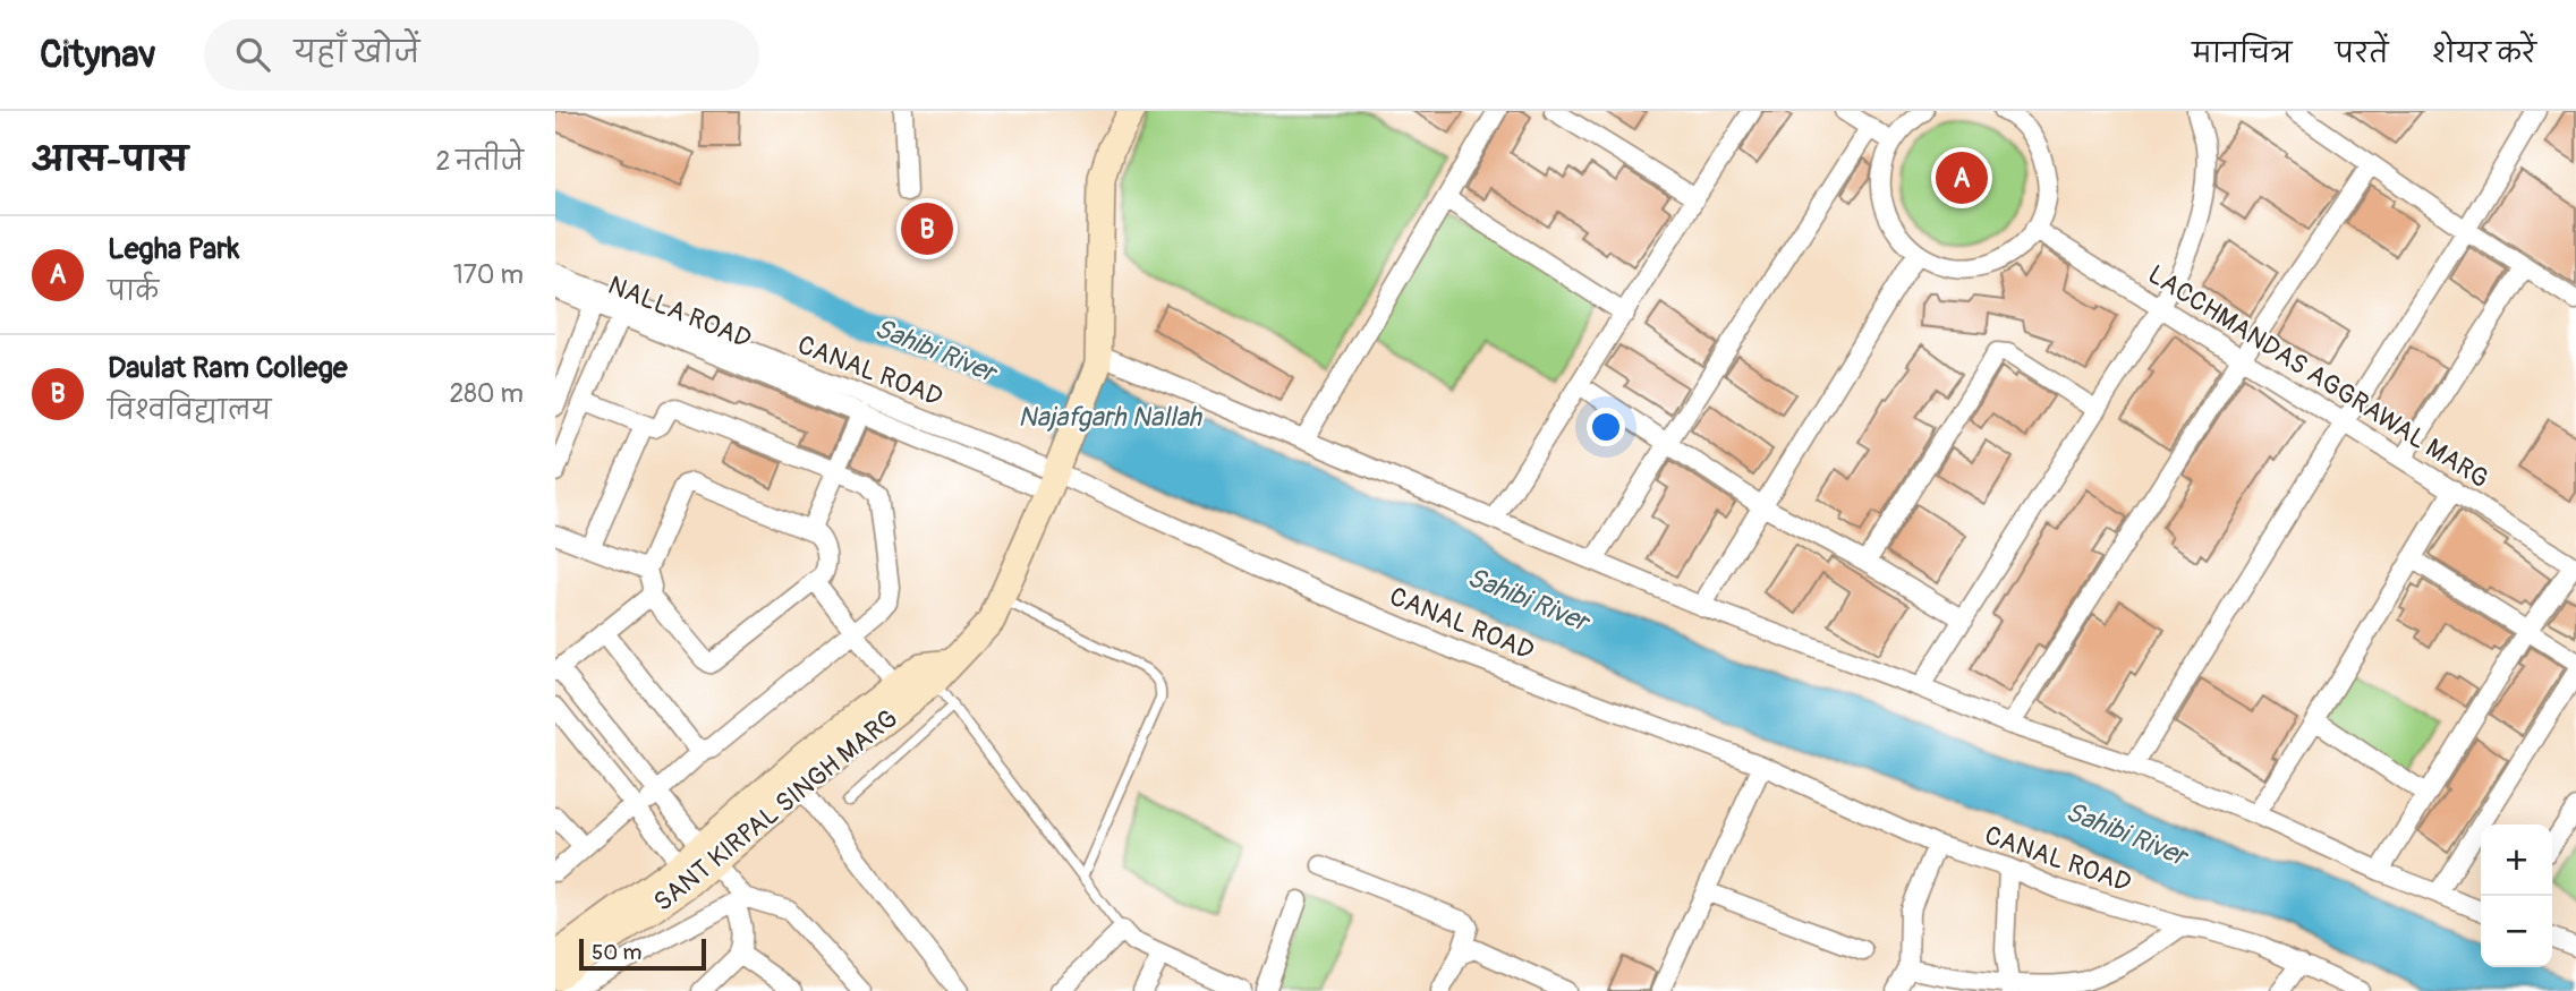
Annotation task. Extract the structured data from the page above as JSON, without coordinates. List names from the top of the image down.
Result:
{
  "streets": {
    "street": [
      "NALLA ROAD",
      "CANAL ROAD",
      "LACCHMANDAS AGGRAWAL MARG",
      "SANT KIRPAL SINGH MARG"
    ]
  },
  "crossings": [
    ["NALLA ROAD", "CANAL ROAD"],
    ["NALLA ROAD", "SANT KIRPAL SINGH MARG"],
    ["CANAL ROAD", "SANT KIRPAL SINGH MARG"]
  ],
  "water": ["Sahibi River", "Najafgarh Nallah"],
  "scale_bar": "50 m",
  "page": {
    "header": "Citynav",
    "search": "यहाँ खोजें",
    "nav": ["मानचित्र", "परतें", "शेयर करें"],
    "heading": ["आस-पास", "2 नतीजे"],
    "pins": ["A", "B"],
    "list": [
      {
        "mark": "A",
        "name": "Legha Park",
        "note": "पार्क",
        "value": "170 m"
      },
      {
        "mark": "B",
        "name": "Daulat Ram College",
        "note": "विश्वविद्यालय",
        "value": "280 m"
      }
    ],
    "map_buttons": ["+", "−"],
    "scale": "50 m"
  }
}
